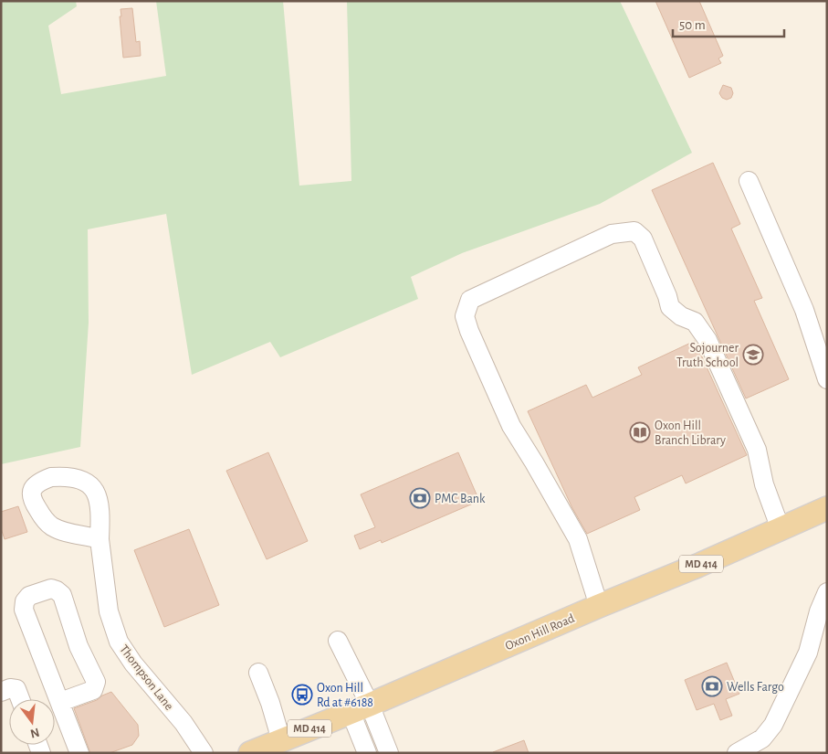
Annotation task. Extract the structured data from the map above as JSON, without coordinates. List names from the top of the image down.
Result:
{
  "streets": {
    "main road": ["MD 414", "Oxon Hill Road"],
    "street": ["Thompson Lane"]
  },
  "places": {
    "school or university": ["Sojourner Truth School"],
    "library": ["Oxon Hill Branch Library"],
    "bank": ["PMC Bank", "Wells Fargo"],
    "bus stop": ["Oxon Hill Rd at #6188"]
  },
  "scale_bar": "50 m",
  "north": "bottom"
}
